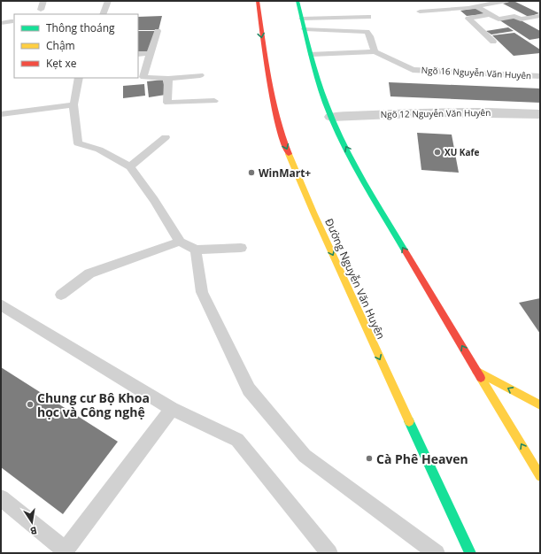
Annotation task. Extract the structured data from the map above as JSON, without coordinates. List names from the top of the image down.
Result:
{
  "streets": {
    "main road": ["Đường Nguyễn Văn Huyên"],
    "street": ["Ngõ 12 Nguyễn Văn Huyên"],
    "lane": ["Ngõ 16 Nguyễn Văn Huyên"]
  },
  "places": [
    "XU Kafe",
    "WinMart+",
    "Chung cư Bộ Khoa học và Công nghệ",
    "Cà Phê Heaven"
  ],
  "legend": ["Thông thoáng", "Chậm", "Kẹt xe"],
  "north": "bottom"
}
